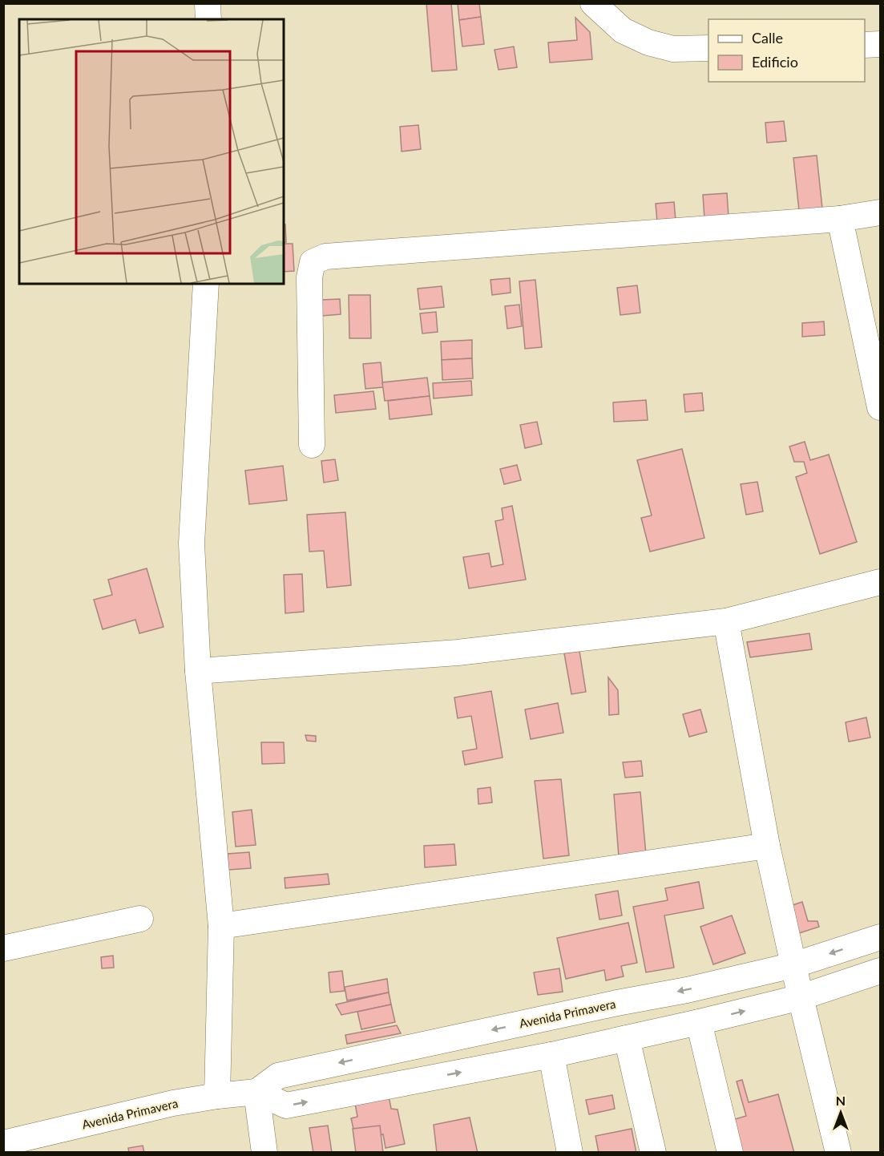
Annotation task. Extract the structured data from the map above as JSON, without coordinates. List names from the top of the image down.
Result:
{
  "streets": {
    "street": ["Avenida Primavera"]
  },
  "legend": ["Calle", "Edificio"],
  "north": "top"
}
